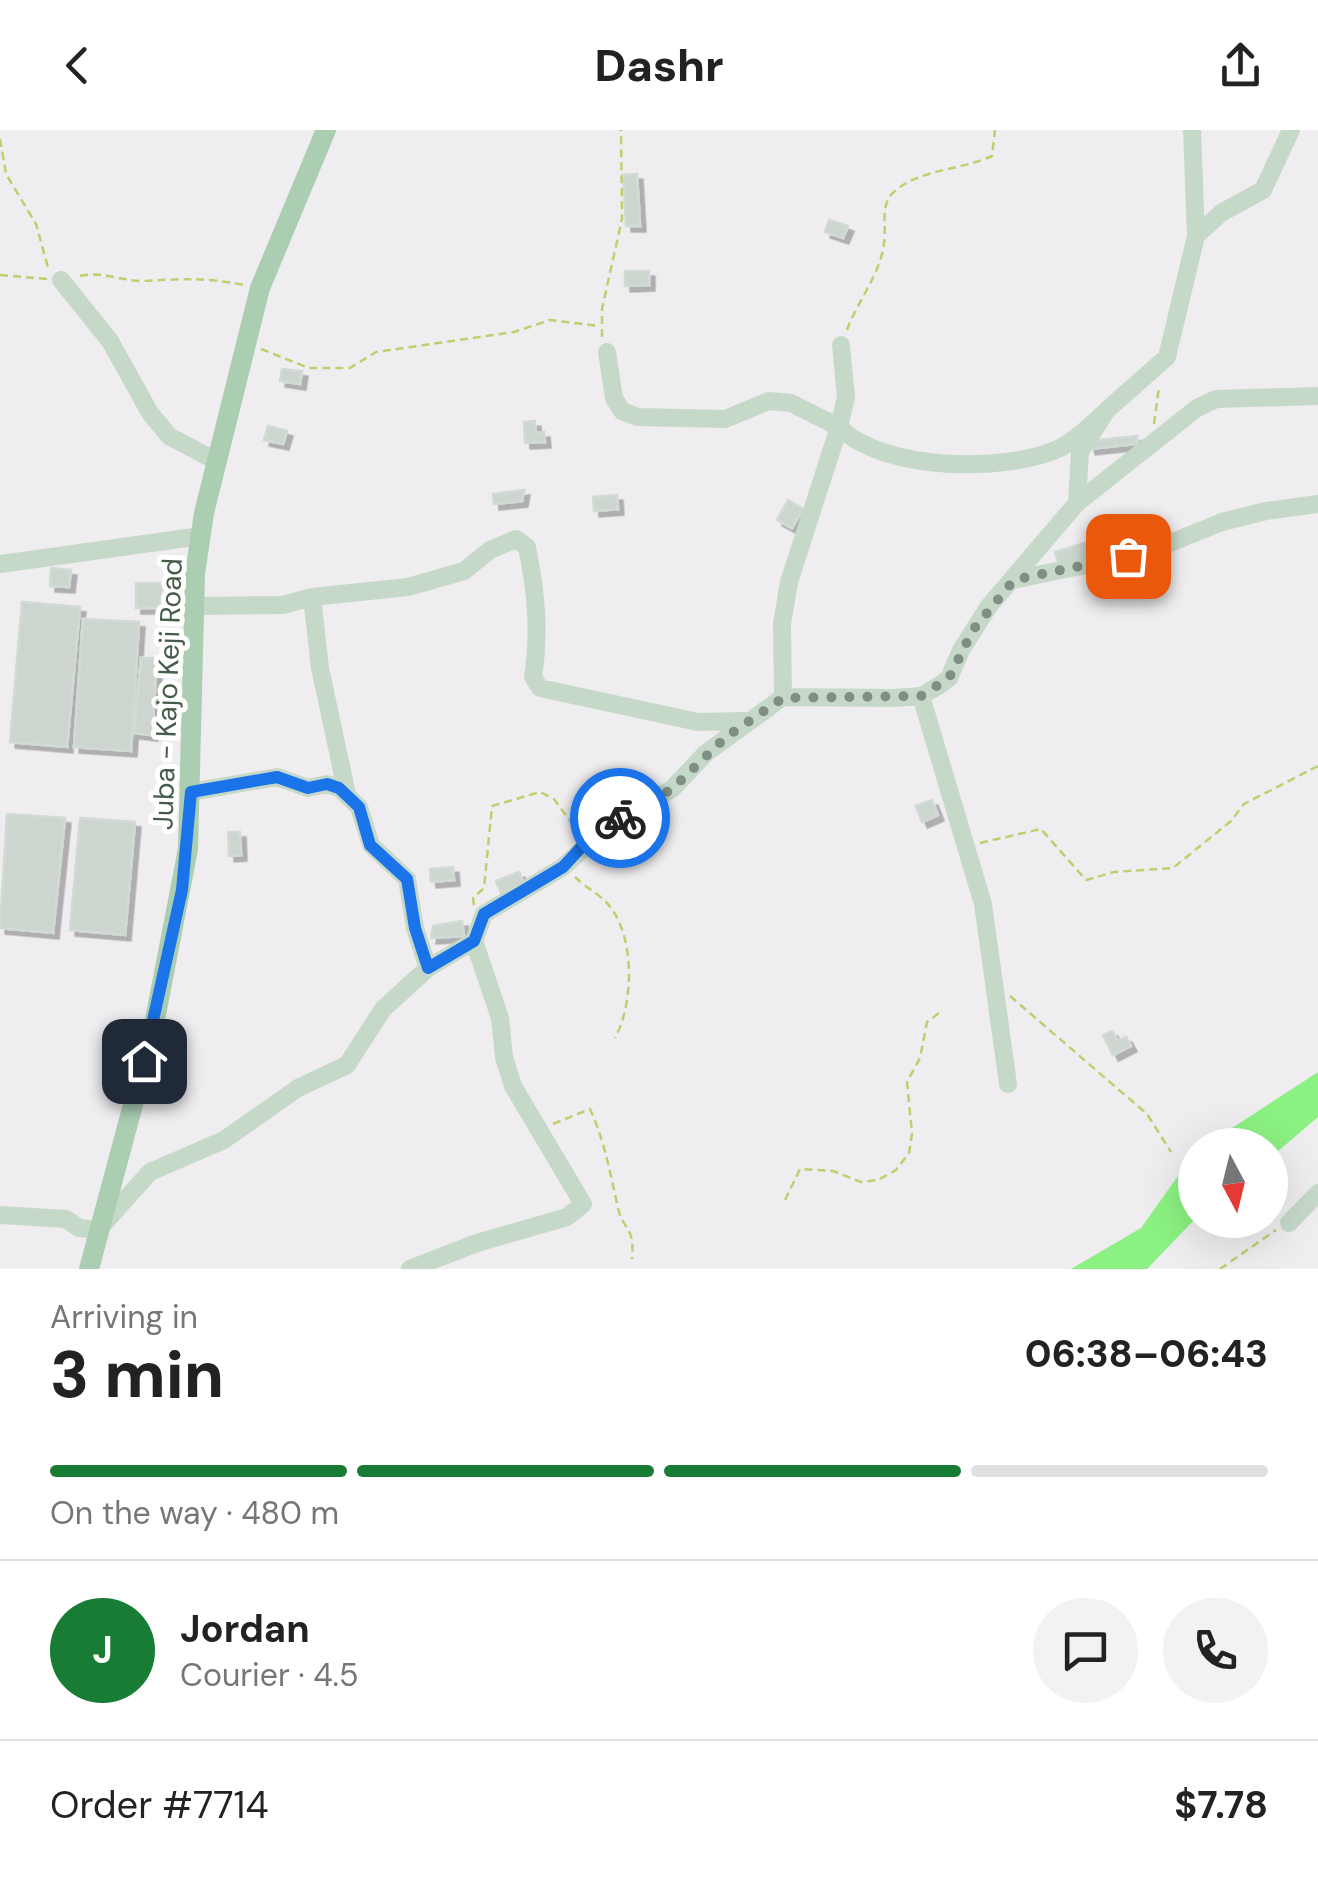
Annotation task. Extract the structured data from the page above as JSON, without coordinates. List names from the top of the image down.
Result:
{
  "streets": {
    "main road": ["Juba - Kajo Keji Road"]
  },
  "north": "bottom",
  "page": {
    "header": "Dashr",
    "heading": ["3 min", "Arriving in", "06:38–06:43"],
    "panel": [
      "Jordan",
      "Courier · 4.5",
      "Order #7714",
      "$7.78"
    ],
    "bar": "On the way · 480 m",
    "round": "J"
  }
}
